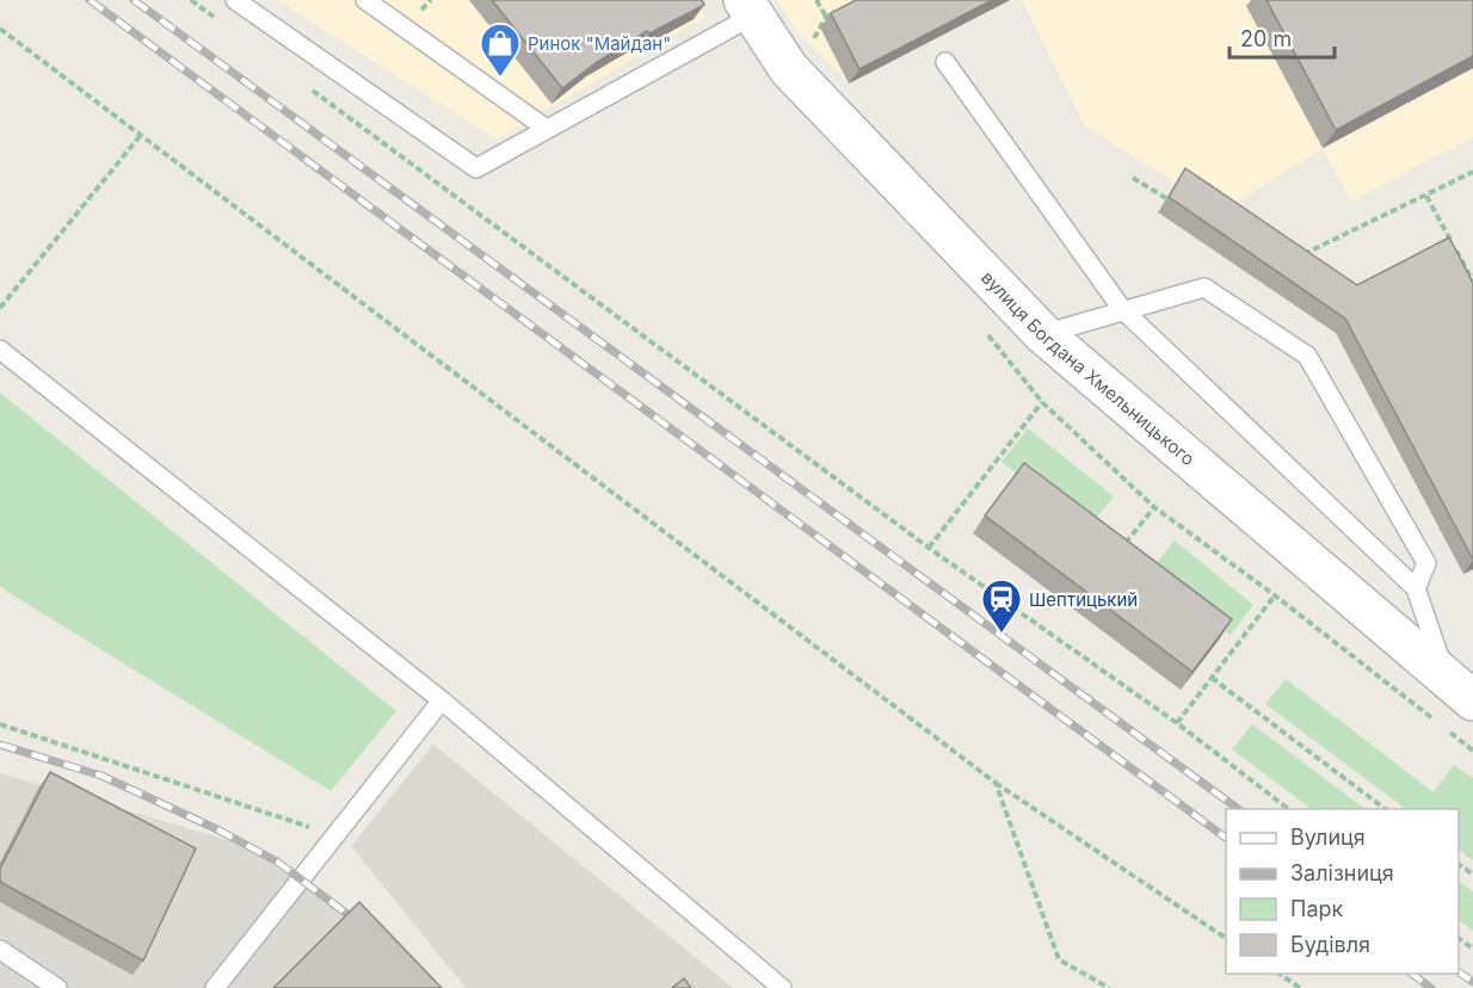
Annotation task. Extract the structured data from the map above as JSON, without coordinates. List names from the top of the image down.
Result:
{
  "streets": {
    "street": ["вулиця Богдана Хмельницького"]
  },
  "places": {
    "shop": ["Ринок \"Майдан\""],
    "station": ["Шептицький"]
  },
  "legend": [
    "Вулиця",
    "Залізниця",
    "Парк",
    "Будівля"
  ],
  "scale_bar": "20 m"
}
